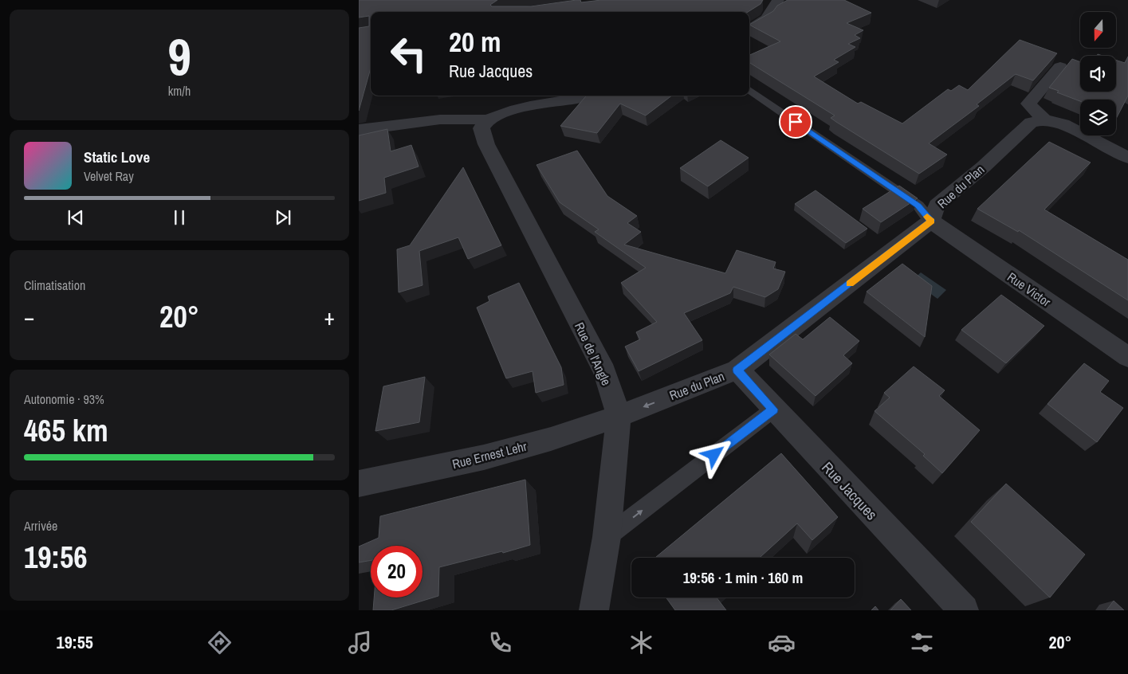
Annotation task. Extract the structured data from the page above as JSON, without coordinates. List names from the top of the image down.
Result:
{
  "streets": {
    "street": [
      "Rue du Plan",
      "Rue Victor",
      "Rue de l'Angle",
      "Rue Ernest Lehr",
      "Rue Jacques"
    ]
  },
  "crossings": [
    ["Rue du Plan", "Rue Victor"],
    ["Rue du Plan", "Rue de l'Angle"],
    ["Rue du Plan", "Rue Ernest Lehr"],
    ["Rue du Plan", "Rue Jacques"],
    ["Rue de l'Angle", "Rue Ernest Lehr"]
  ],
  "north": "bottom",
  "page": {
    "tile": [
      ["9", "km/h"],
      "Climatisation",
      ["Autonomie · 93%", "465 km"],
      ["Arrivée", "19:56"]
    ],
    "turn": ["20 m", "Rue Jacques"],
    "song": ["Static Love", "Velvet Ray"],
    "heat": ["−", "20°", "+"],
    "limit": "20",
    "trip": "19:56 · 1 min · 160 m",
    "tabs": ["19:55", "20°"]
  }
}
